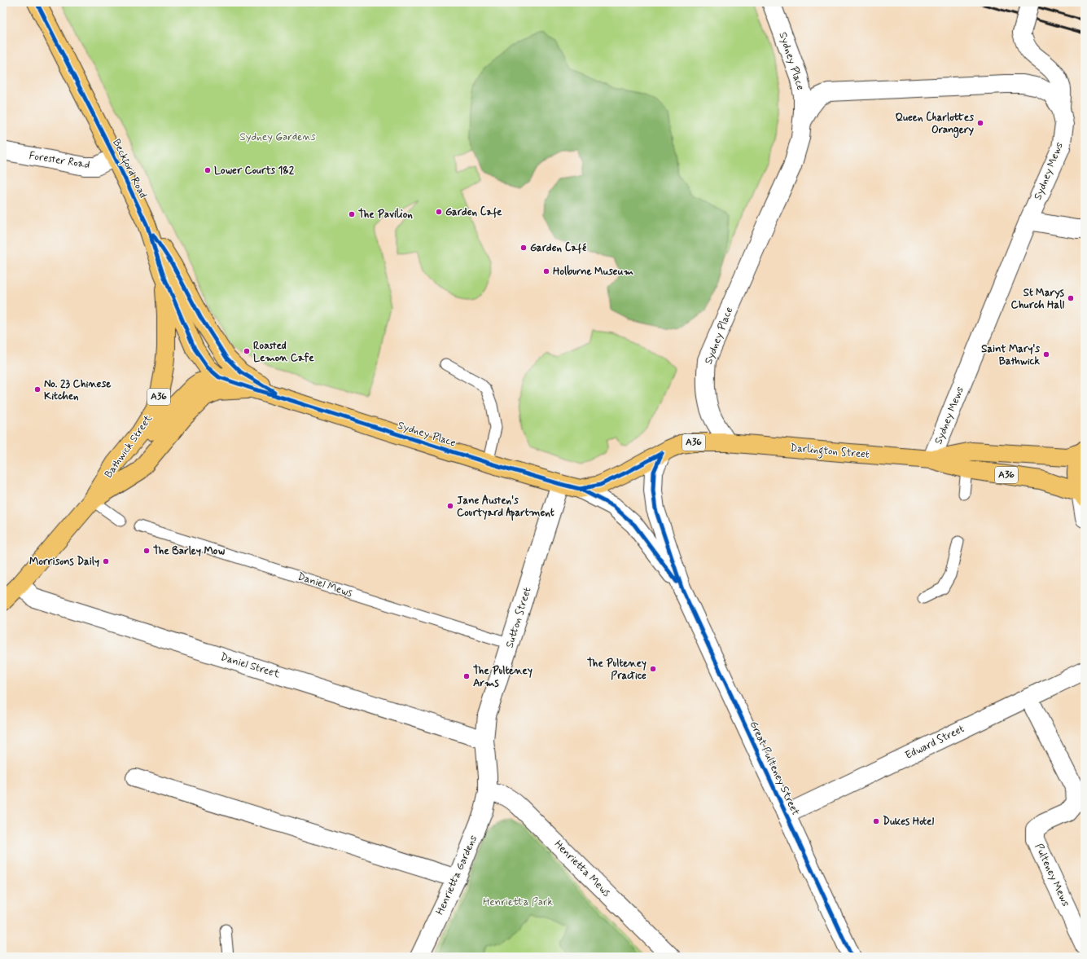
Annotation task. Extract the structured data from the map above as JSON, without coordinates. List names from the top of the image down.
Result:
{
  "streets": {
    "highway": [
      "Sydney Place",
      "Beckford Road",
      "A36",
      "Bathwick Street",
      "Darlington Street"
    ],
    "street": [
      "Forester Road",
      "Sydney Mews",
      "Sutton Street",
      "Daniel Street",
      "Edward Street",
      "Great Pulteney Street",
      "Henrietta Mews",
      "Henrietta Gardens",
      "Pulteney Mews"
    ],
    "lane": ["Daniel Mews"]
  },
  "crossings": [
    ["Sydney Place", "Beckford Road"],
    ["Sydney Place", "Sydney Mews"],
    ["Sydney Place", "A36"],
    ["Sydney Place", "Bathwick Street"],
    ["Sydney Place", "Darlington Street"],
    ["Sydney Place", "Sutton Street"],
    ["Sydney Place", "Great Pulteney Street"],
    ["Forester Road", "Beckford Road"],
    ["Beckford Road", "A36"],
    ["Beckford Road", "Bathwick Street"],
    ["Sydney Mews", "Darlington Street"],
    ["A36", "Bathwick Street"],
    ["A36", "Darlington Street"],
    ["Bathwick Street", "Daniel Street"],
    ["Daniel Mews", "Sutton Street"],
    ["Sutton Street", "Daniel Street"],
    ["Sutton Street", "Henrietta Mews"],
    ["Sutton Street", "Henrietta Gardens"],
    ["Edward Street", "Great Pulteney Street"],
    ["Edward Street", "Pulteney Mews"],
    ["Henrietta Mews", "Henrietta Gardens"]
  ],
  "parks": ["Sydney Gardens", "Henrietta Park"],
  "places": [
    "Queen Charlottes Orangery",
    "Lower Courts 1&2",
    "Garden Cafe",
    "The Pavilion",
    "Garden Café",
    "Holburne Museum",
    "St Marys Church Hall",
    "Roasted Lemon Cafe",
    "Saint Mary's Bathwick",
    "No. 23 Chinese Kitchen",
    "Jane Austen's Courtyard Apartment",
    "The Barley Mow",
    "Morrisons Daily",
    "The Pulteney Practice",
    "The Pulteney Arms",
    "Dukes Hotel"
  ]
}
